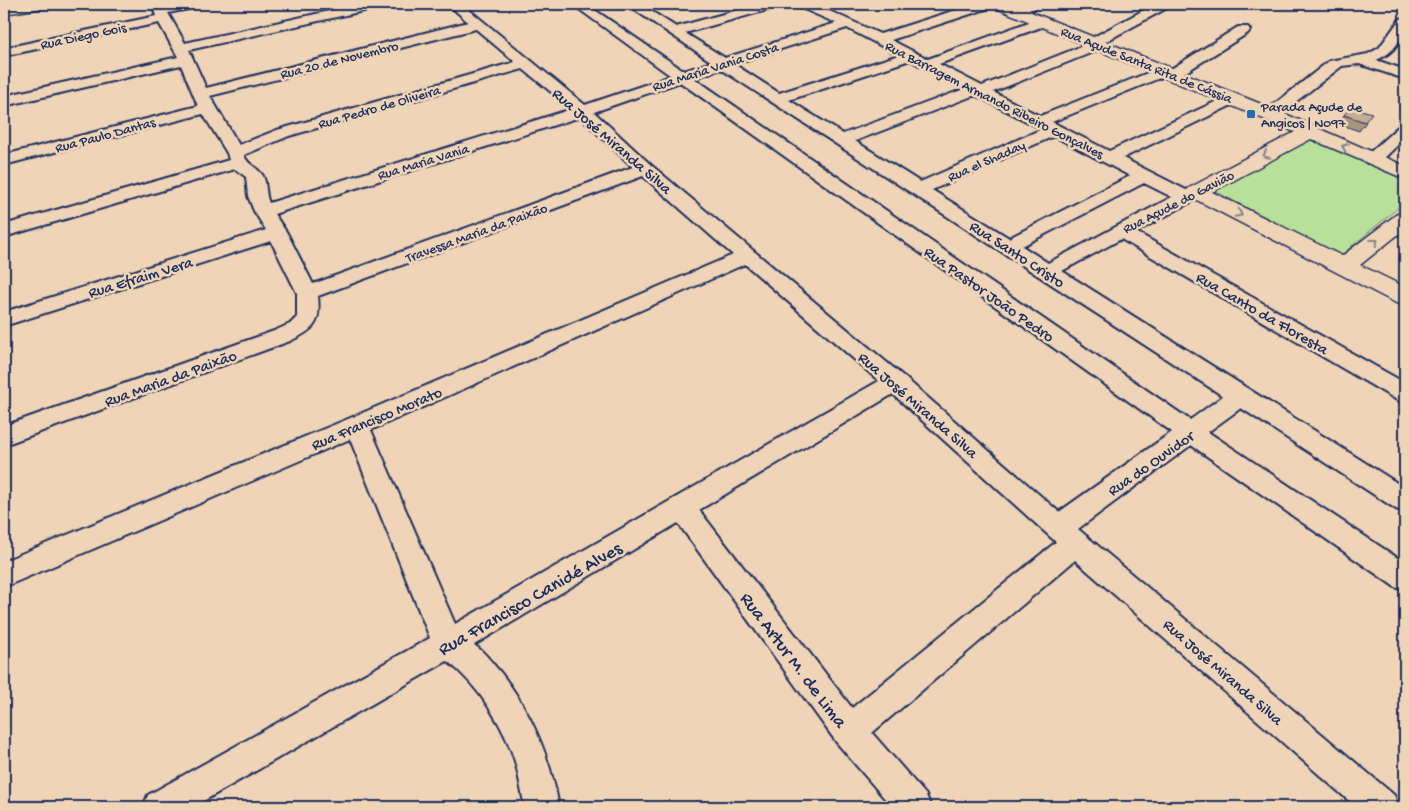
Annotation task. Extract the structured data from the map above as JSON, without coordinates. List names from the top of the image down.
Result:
{
  "streets": {
    "street": [
      "Rua Diego Gois",
      "Rua 20 de Novembro",
      "Rua Açude Santa Rita de Cássia",
      "Rua Maria Vania Costa",
      "Rua Barragem Armando Ribeiro Gonçalves",
      "Rua Pedro de Oliveira",
      "Rua Paulo Dantas",
      "Rua José Miranda Silva",
      "Rua el Shaday",
      "Rua Maria Vania",
      "Rua Açude do Gavião",
      "Travessa Maria da Paixão",
      "Rua Santo Cristo",
      "Rua Efraim Vera",
      "Rua Pastor João Pedro",
      "Rua Canto da Floresta",
      "Rua Maria da Paixão",
      "Rua Francisco Morato",
      "Rua do Ouvidor",
      "Rua Francisco Canidé Alves",
      "Rua Artur M. de Lima"
    ]
  },
  "crossings": [
    ["Rua 20 de Novembro", "Rua Paulo Dantas"],
    ["Rua 20 de Novembro", "Rua José Miranda Silva"],
    ["Rua Açude Santa Rita de Cássia", "Rua Açude do Gavião"],
    ["Rua Maria Vania Costa", "Rua Barragem Armando Ribeiro Gonçalves"],
    ["Rua Maria Vania Costa", "Rua José Miranda Silva"],
    ["Rua Maria Vania Costa", "Rua Maria Vania"],
    ["Rua Maria Vania Costa", "Rua Santo Cristo"],
    ["Rua Maria Vania Costa", "Rua Pastor João Pedro"],
    ["Rua Barragem Armando Ribeiro Gonçalves", "Rua el Shaday"],
    ["Rua Barragem Armando Ribeiro Gonçalves", "Rua Açude do Gavião"],
    ["Rua Pedro de Oliveira", "Rua José Miranda Silva"],
    ["Rua José Miranda Silva", "Rua Maria Vania"],
    ["Rua José Miranda Silva", "Travessa Maria da Paixão"],
    ["Rua José Miranda Silva", "Rua Francisco Morato"],
    ["Rua José Miranda Silva", "Rua do Ouvidor"],
    ["Rua José Miranda Silva", "Rua Francisco Canidé Alves"],
    ["Rua el Shaday", "Rua Santo Cristo"],
    ["Rua Açude do Gavião", "Rua Santo Cristo"],
    ["Rua Açude do Gavião", "Rua Canto da Floresta"],
    ["Travessa Maria da Paixão", "Rua Maria da Paixão"],
    ["Rua Santo Cristo", "Rua do Ouvidor"],
    ["Rua Pastor João Pedro", "Rua do Ouvidor"],
    ["Rua do Ouvidor", "Rua Artur M. de Lima"],
    ["Rua Francisco Canidé Alves", "Rua Artur M. de Lima"]
  ],
  "places": {
    "transit": ["Parada Açude de Angicos | N097"]
  }
}
